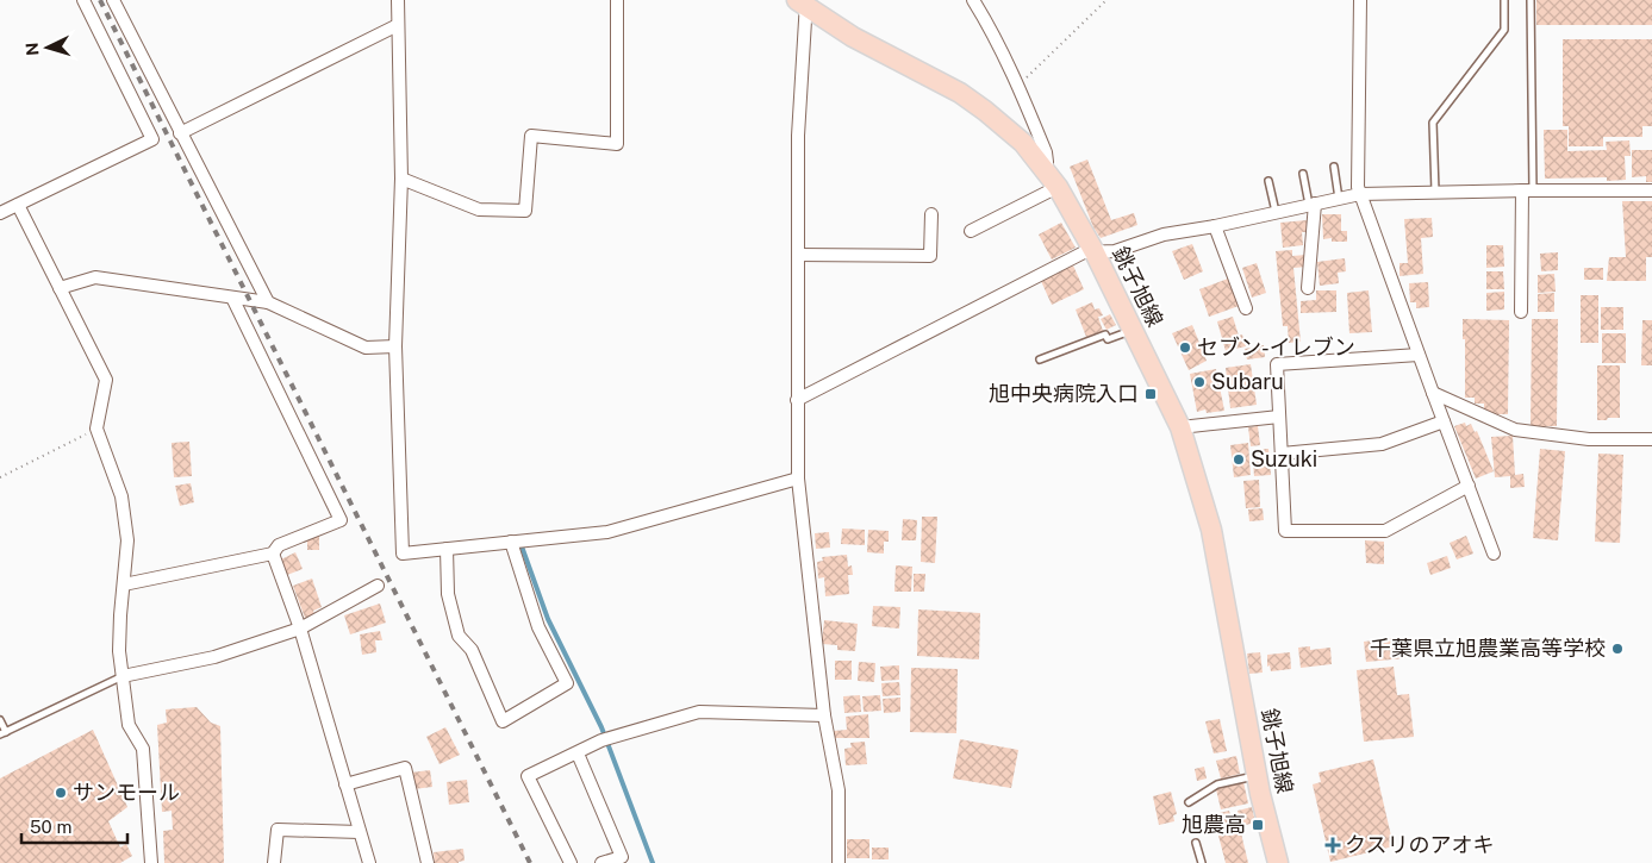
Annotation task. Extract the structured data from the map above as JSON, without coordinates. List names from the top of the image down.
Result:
{
  "streets": {
    "main road": ["銚子旭線"]
  },
  "places": {
    "other": [
      "セブン-イレブン",
      "Subaru",
      "Suzuki",
      "千葉県立旭農業高等学校",
      "サンモール"
    ],
    "transit": ["旭中央病院入口", "旭農高"],
    "health": ["クスリのアオキ"]
  },
  "scale_bar": "50 m",
  "north": "left"
}
